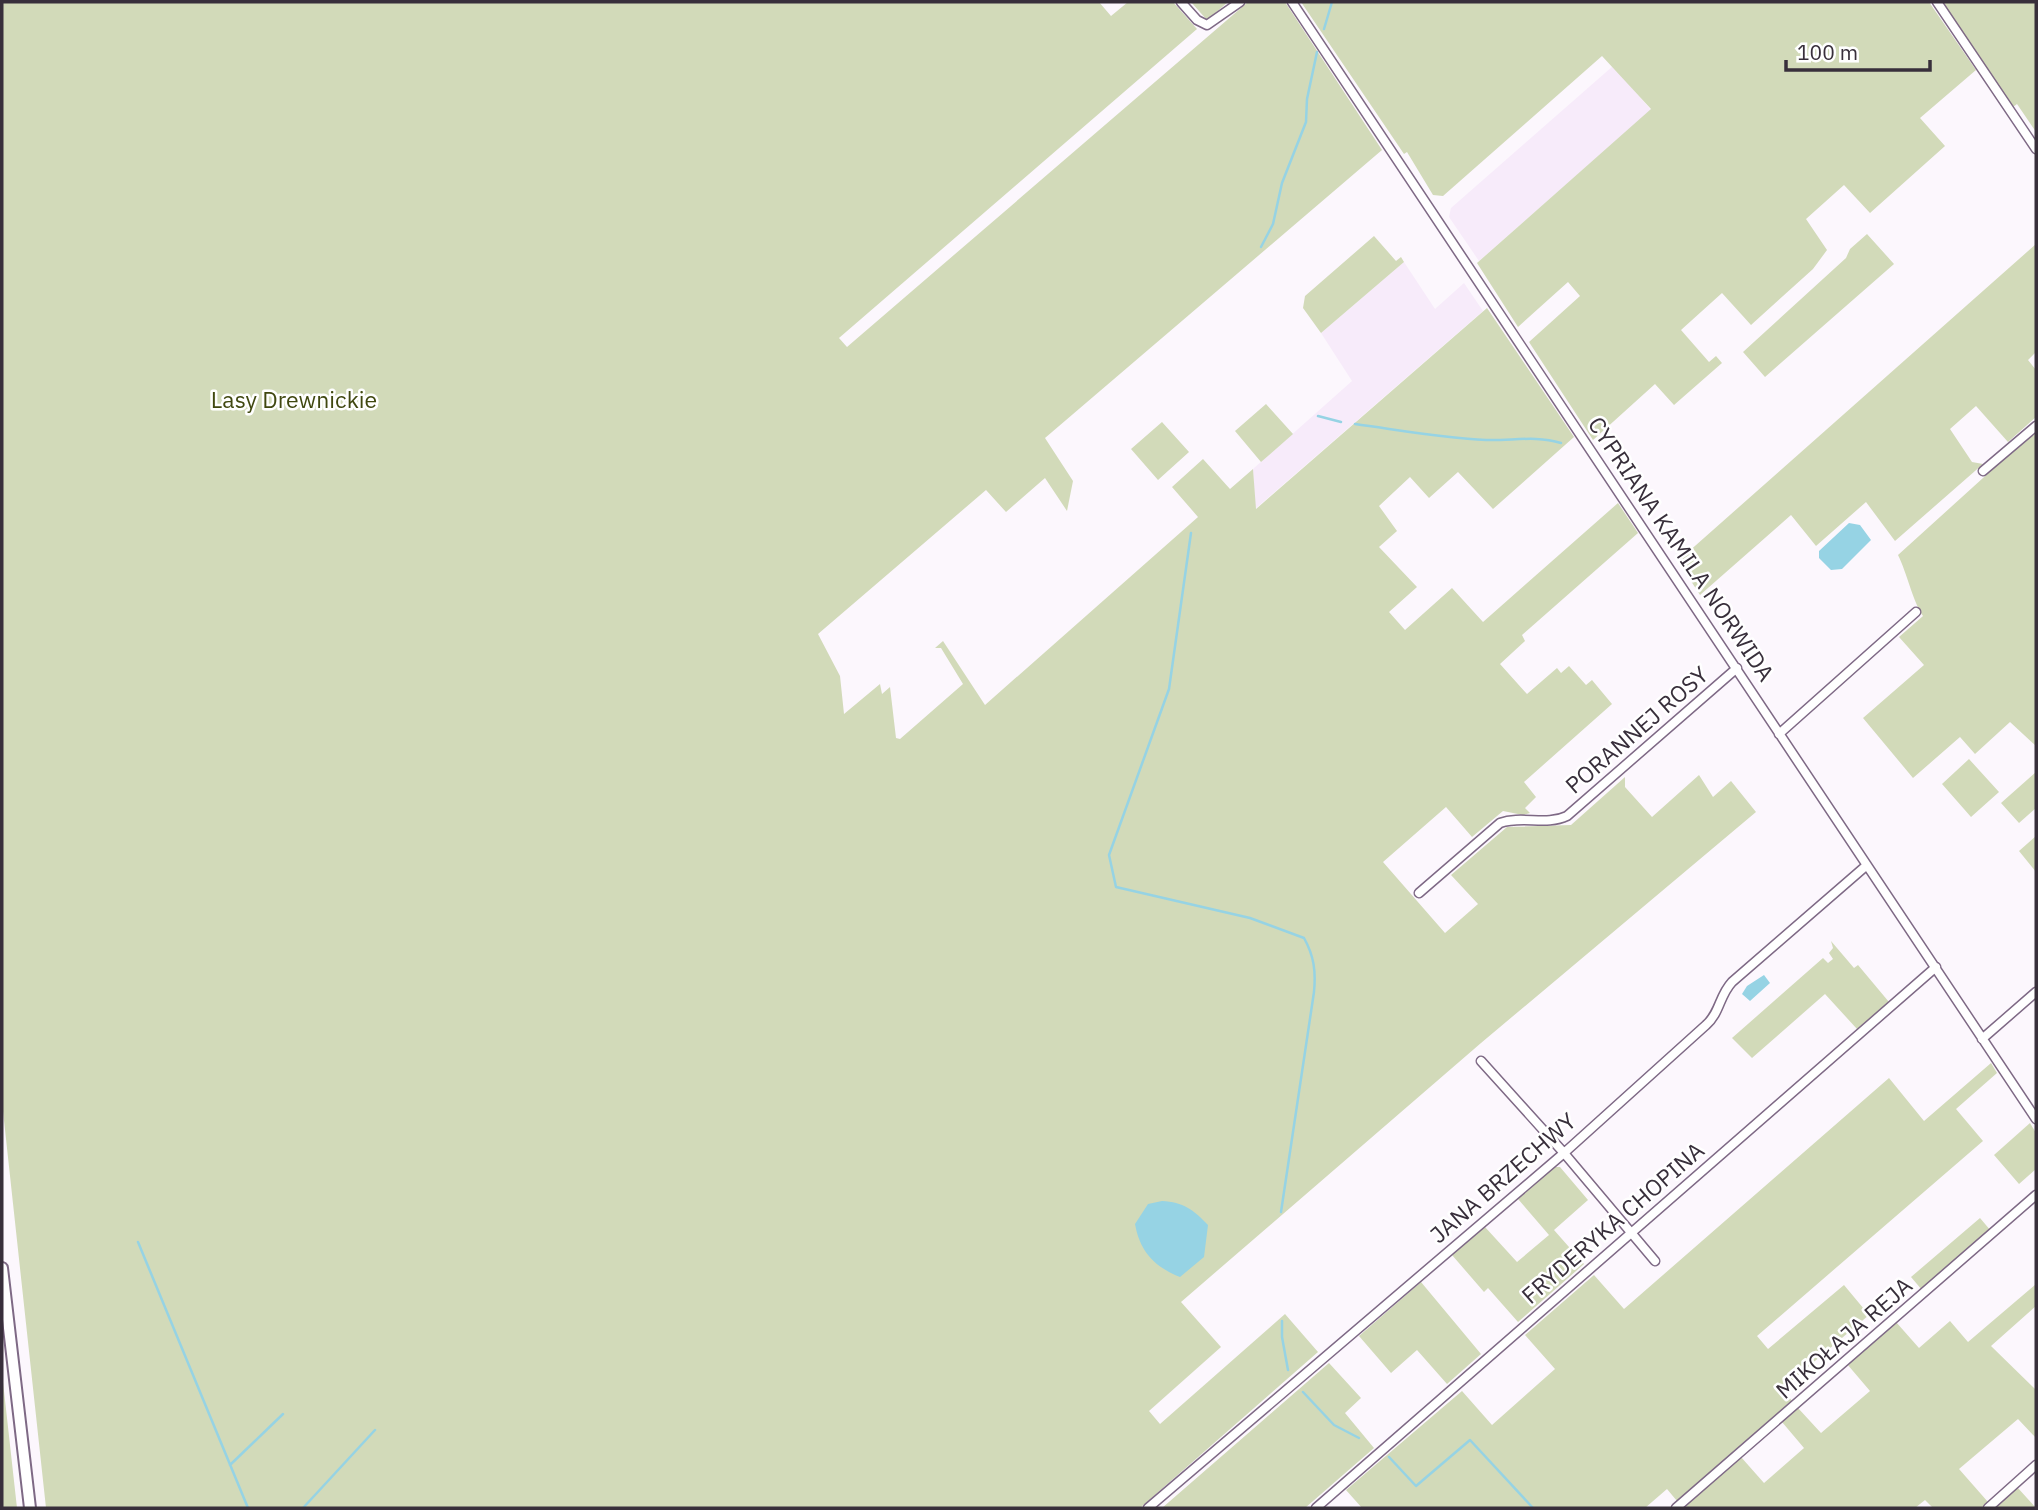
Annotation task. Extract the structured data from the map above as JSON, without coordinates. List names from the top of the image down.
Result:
{
  "streets": {
    "street": [
      "CYPRIANA KAMILA NORWIDA",
      "PORANNEJ ROSY",
      "JANA BRZECHWY",
      "FRYDERYKA CHOPINA",
      "MIKOŁAJA REJA"
    ]
  },
  "crossings": [
    ["CYPRIANA KAMILA NORWIDA", "PORANNEJ ROSY"],
    ["CYPRIANA KAMILA NORWIDA", "JANA BRZECHWY"],
    ["CYPRIANA KAMILA NORWIDA", "FRYDERYKA CHOPINA"]
  ],
  "parks": ["Lasy Drewnickie"],
  "scale_bar": "100 m"
}
